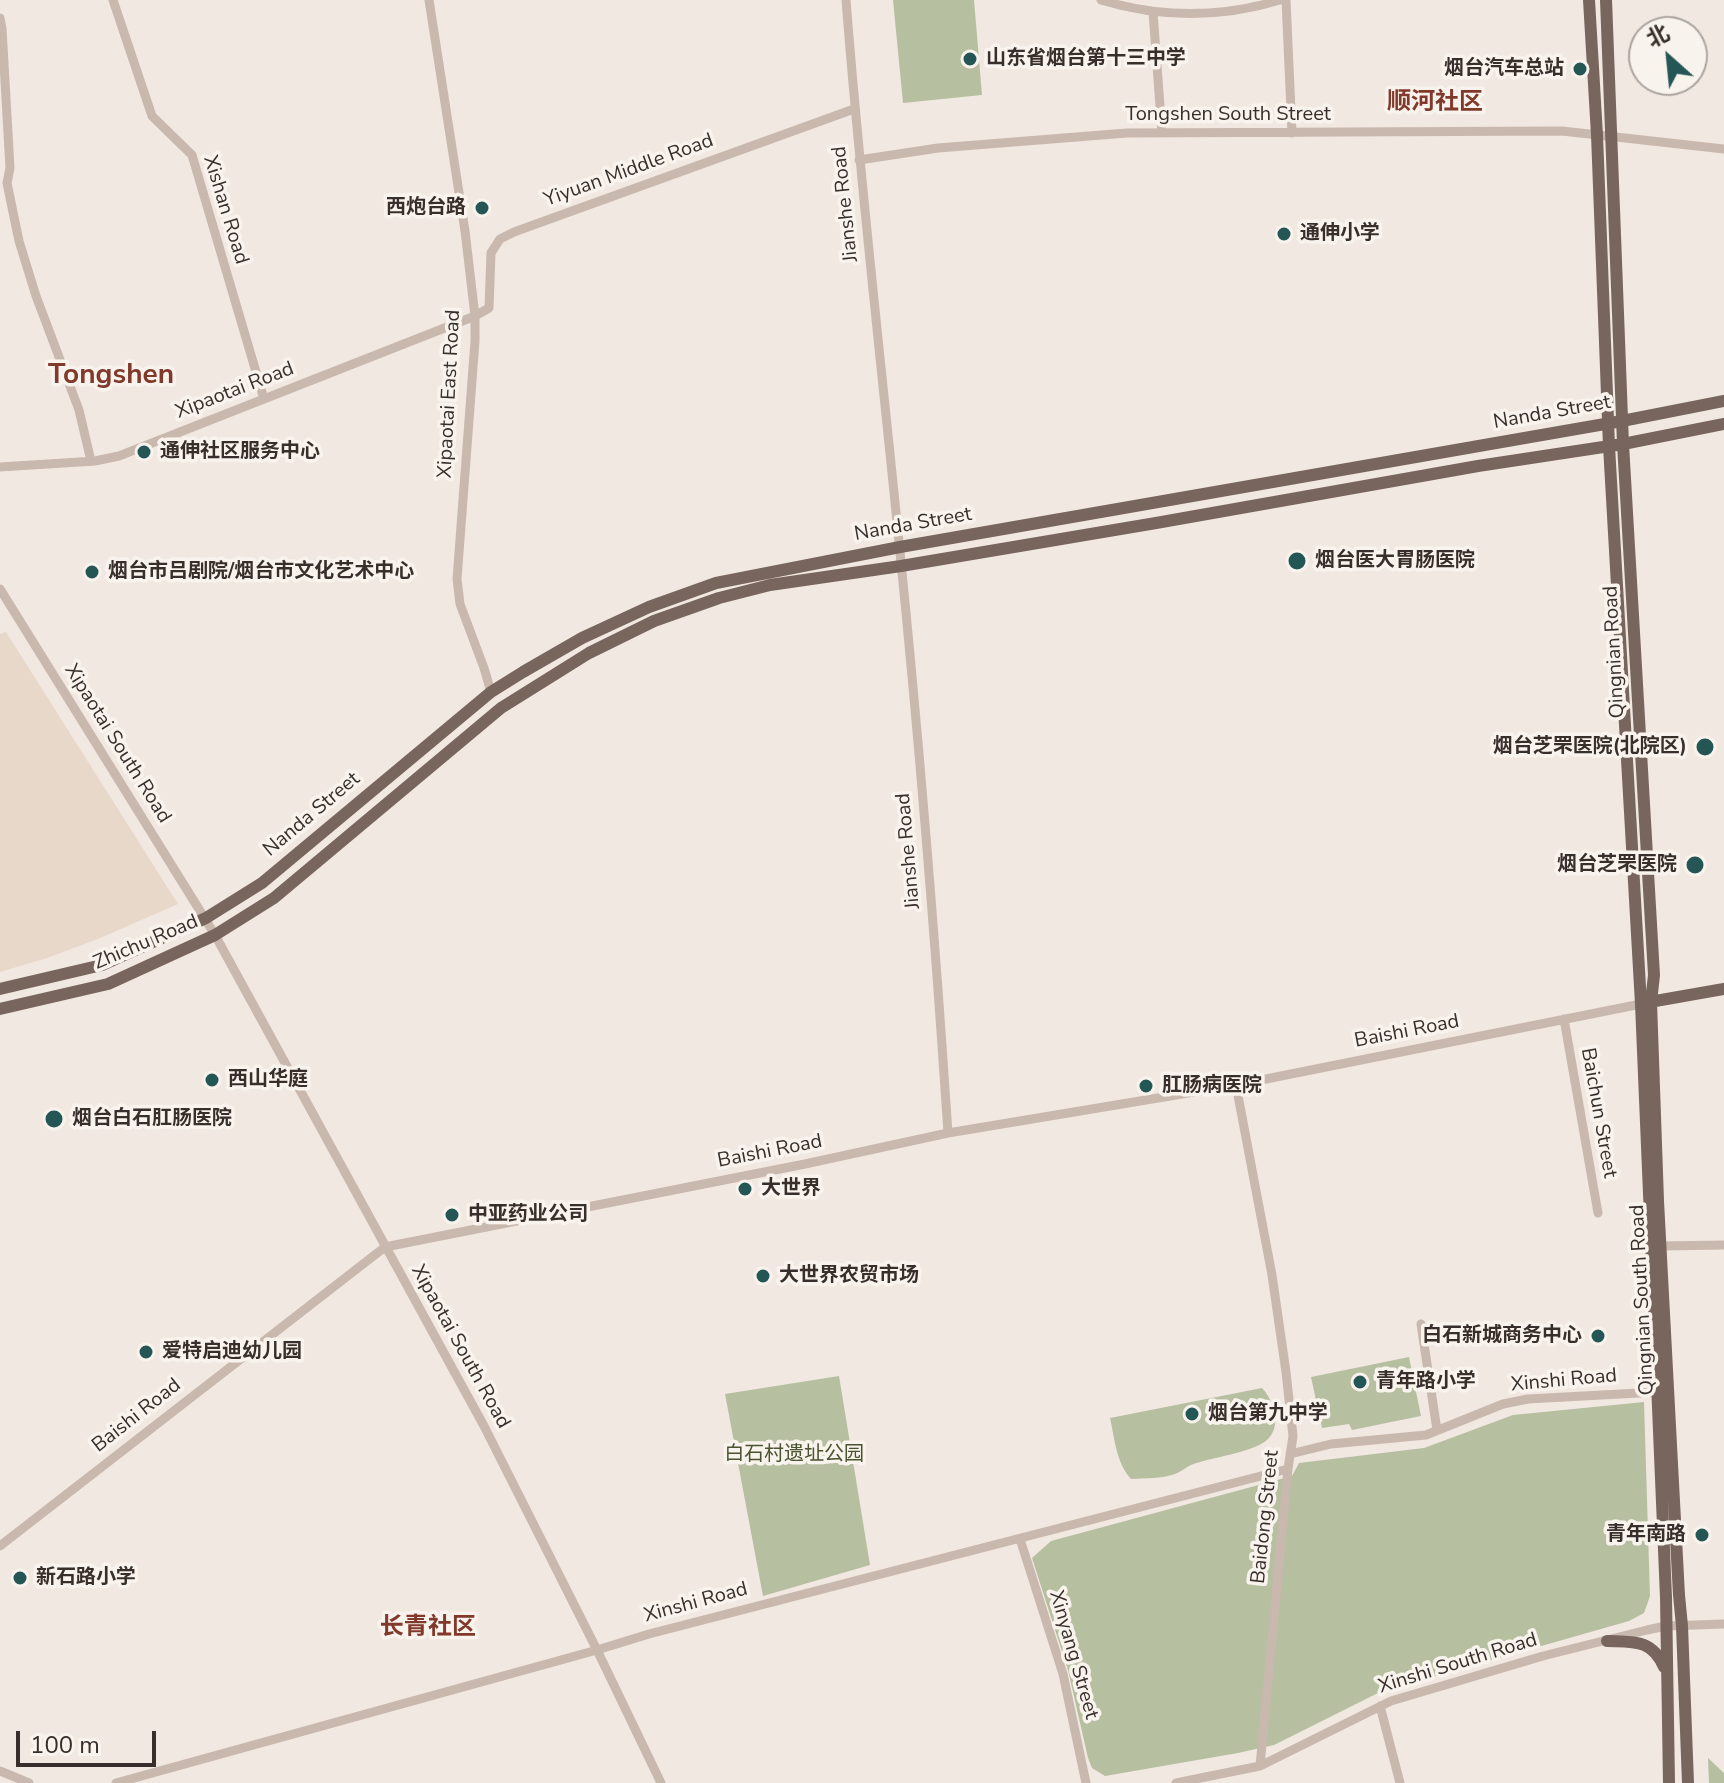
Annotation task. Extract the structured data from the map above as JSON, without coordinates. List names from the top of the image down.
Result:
{
  "streets": {
    "main road": [
      "Nanda Street",
      "Qingnian Road",
      "Zhichu Road",
      "Qingnian South Road"
    ],
    "street": [
      "Tongshen South Street",
      "Yiyuan Middle Road",
      "Jianshe Road",
      "Xishan Road",
      "Xipaotai Road",
      "Xipaotai East Road",
      "Xipaotai South Road",
      "Baishi Road",
      "Baichun Street",
      "Xinshi Road",
      "Baidong Street",
      "Xinyang Street",
      "Xinshi South Road"
    ]
  },
  "crossings": [
    ["Tongshen South Street", "Jianshe Road"],
    ["Yiyuan Middle Road", "Jianshe Road"],
    ["Yiyuan Middle Road", "Xipaotai Road"],
    ["Yiyuan Middle Road", "Xipaotai East Road"],
    ["Jianshe Road", "Nanda Street"],
    ["Jianshe Road", "Baishi Road"],
    ["Xishan Road", "Xipaotai Road"],
    ["Xipaotai Road", "Xipaotai East Road"],
    ["Xipaotai East Road", "Nanda Street"],
    ["Nanda Street", "Qingnian Road"],
    ["Nanda Street", "Xipaotai South Road"],
    ["Nanda Street", "Zhichu Road"],
    ["Qingnian Road", "Baishi Road"],
    ["Qingnian Road", "Qingnian South Road"],
    ["Xipaotai South Road", "Zhichu Road"],
    ["Xipaotai South Road", "Baishi Road"],
    ["Xipaotai South Road", "Xinshi Road"],
    ["Baishi Road", "Baichun Street"],
    ["Baishi Road", "Qingnian South Road"],
    ["Baishi Road", "Baidong Street"],
    ["Qingnian South Road", "Xinshi Road"],
    ["Qingnian South Road", "Xinshi South Road"],
    ["Xinshi Road", "Baidong Street"],
    ["Xinshi Road", "Xinyang Street"],
    ["Baidong Street", "Xinshi South Road"]
  ],
  "districts": ["顺河社区", "Tongshen", "长青社区"],
  "parks": ["白石村遗址公园"],
  "places": [
    "山东省烟台第十三中学",
    "烟台汽车总站",
    "西炮台路",
    "通伸小学",
    "通伸社区服务中心",
    "烟台医大胃肠医院",
    "烟台市吕剧院/烟台市文化艺术中心",
    "烟台芝罘医院(北院区)",
    "烟台芝罘医院",
    "西山华庭",
    "肛肠病医院",
    "烟台白石肛肠医院",
    "大世界",
    "中亚药业公司",
    "大世界农贸市场",
    "白石新城商务中心",
    "爱特启迪幼儿园",
    "青年路小学",
    "烟台第九中学",
    "青年南路",
    "新石路小学"
  ],
  "scale_bar": "100 m",
  "north": "top left"
}
